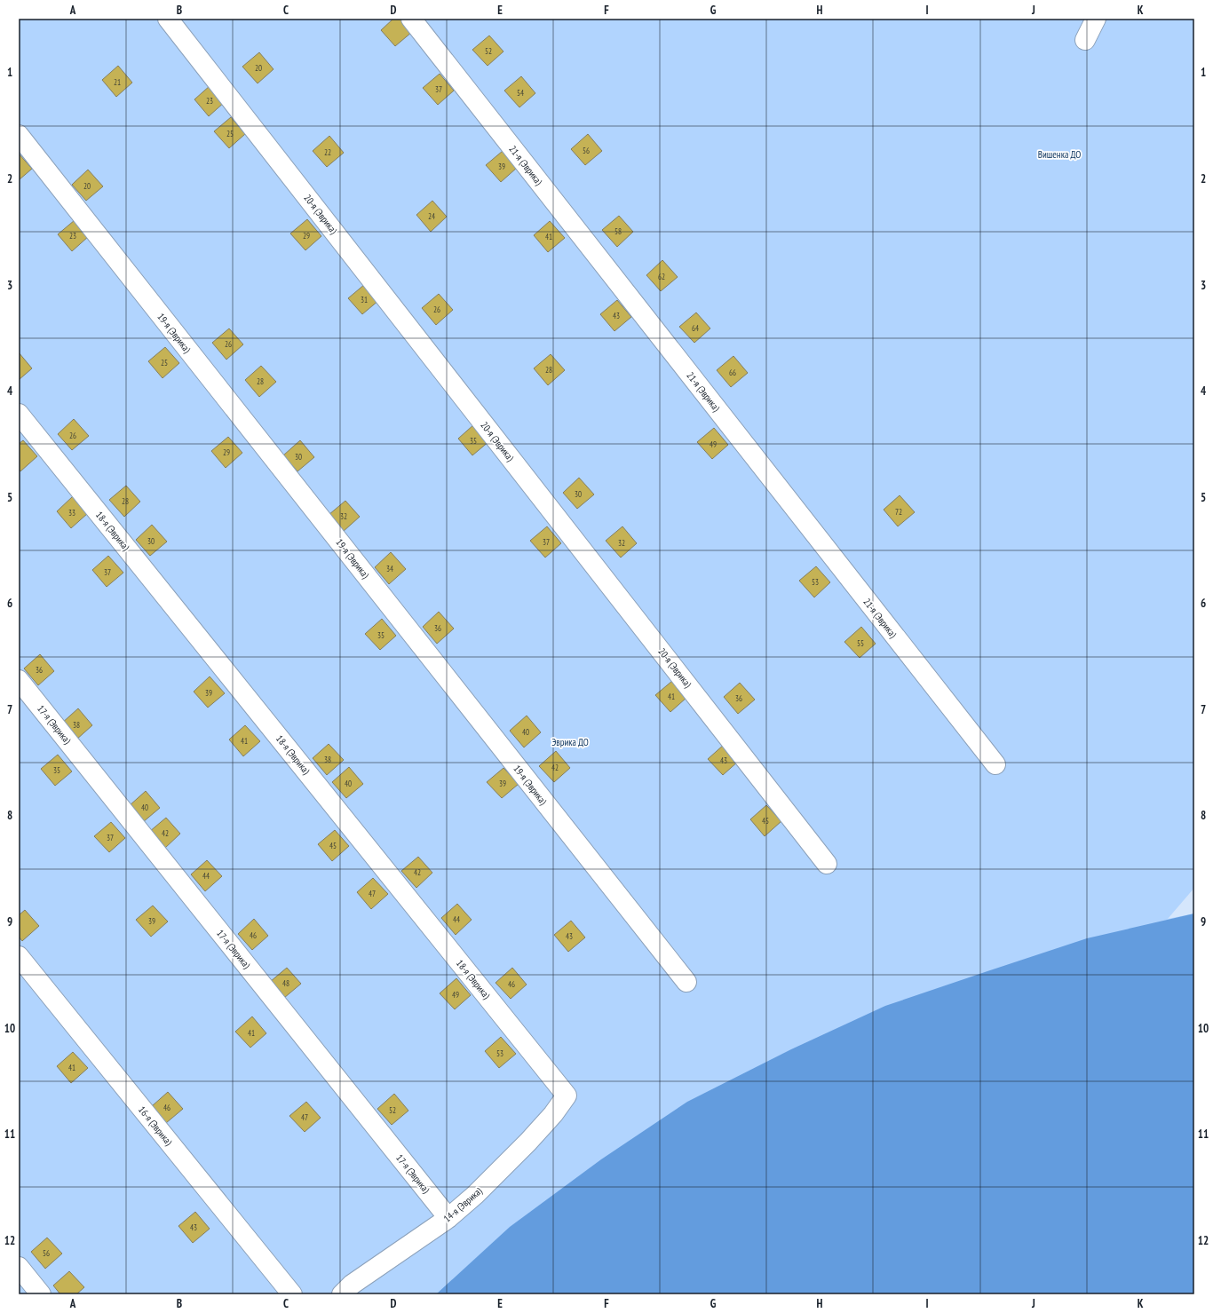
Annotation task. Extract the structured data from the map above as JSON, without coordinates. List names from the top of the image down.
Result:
{
  "streets": {
    "lane": [
      "21-я (Эврика)",
      "20-я (Эврика)",
      "19-я (Эврика)",
      "18-я (Эврика)",
      "17-я (Эврика)",
      "16-я (Эврика)",
      "14-я (Эврика)"
    ]
  },
  "crossings": [
    ["18-я (Эврика)", "14-я (Эврика)"],
    ["17-я (Эврика)", "14-я (Эврика)"]
  ],
  "parks": ["Вишенка ДО", "Эврика ДО"],
  "house_numbers": [
    "52",
    "20",
    "21",
    "37",
    "54",
    "23",
    "25",
    "56",
    "22",
    "39",
    "20",
    "24",
    "58",
    "23",
    "29",
    "41",
    "62",
    "31",
    "26",
    "43",
    "64",
    "26",
    "25",
    "28",
    "66",
    "28",
    "26",
    "35",
    "49",
    "29",
    "30",
    "30",
    "28",
    "72",
    "33",
    "32",
    "30",
    "37",
    "32",
    "34",
    "37",
    "53",
    "36",
    "35",
    "55",
    "36",
    "39",
    "41",
    "36",
    "38",
    "40",
    "41",
    "38",
    "43",
    "42",
    "35",
    "40",
    "39",
    "40",
    "45",
    "42",
    "37",
    "45",
    "42",
    "44",
    "47",
    "44",
    "39",
    "46",
    "43",
    "48",
    "46",
    "49",
    "41",
    "53",
    "41",
    "46",
    "52",
    "47",
    "43",
    "56"
  ],
  "grid": {
    "columns": [
      "A",
      "B",
      "C",
      "D",
      "E",
      "F",
      "G",
      "H",
      "I",
      "J",
      "K"
    ],
    "rows": [
      "1",
      "2",
      "3",
      "4",
      "5",
      "6",
      "7",
      "8",
      "9",
      "10",
      "11",
      "12"
    ]
  }
}
